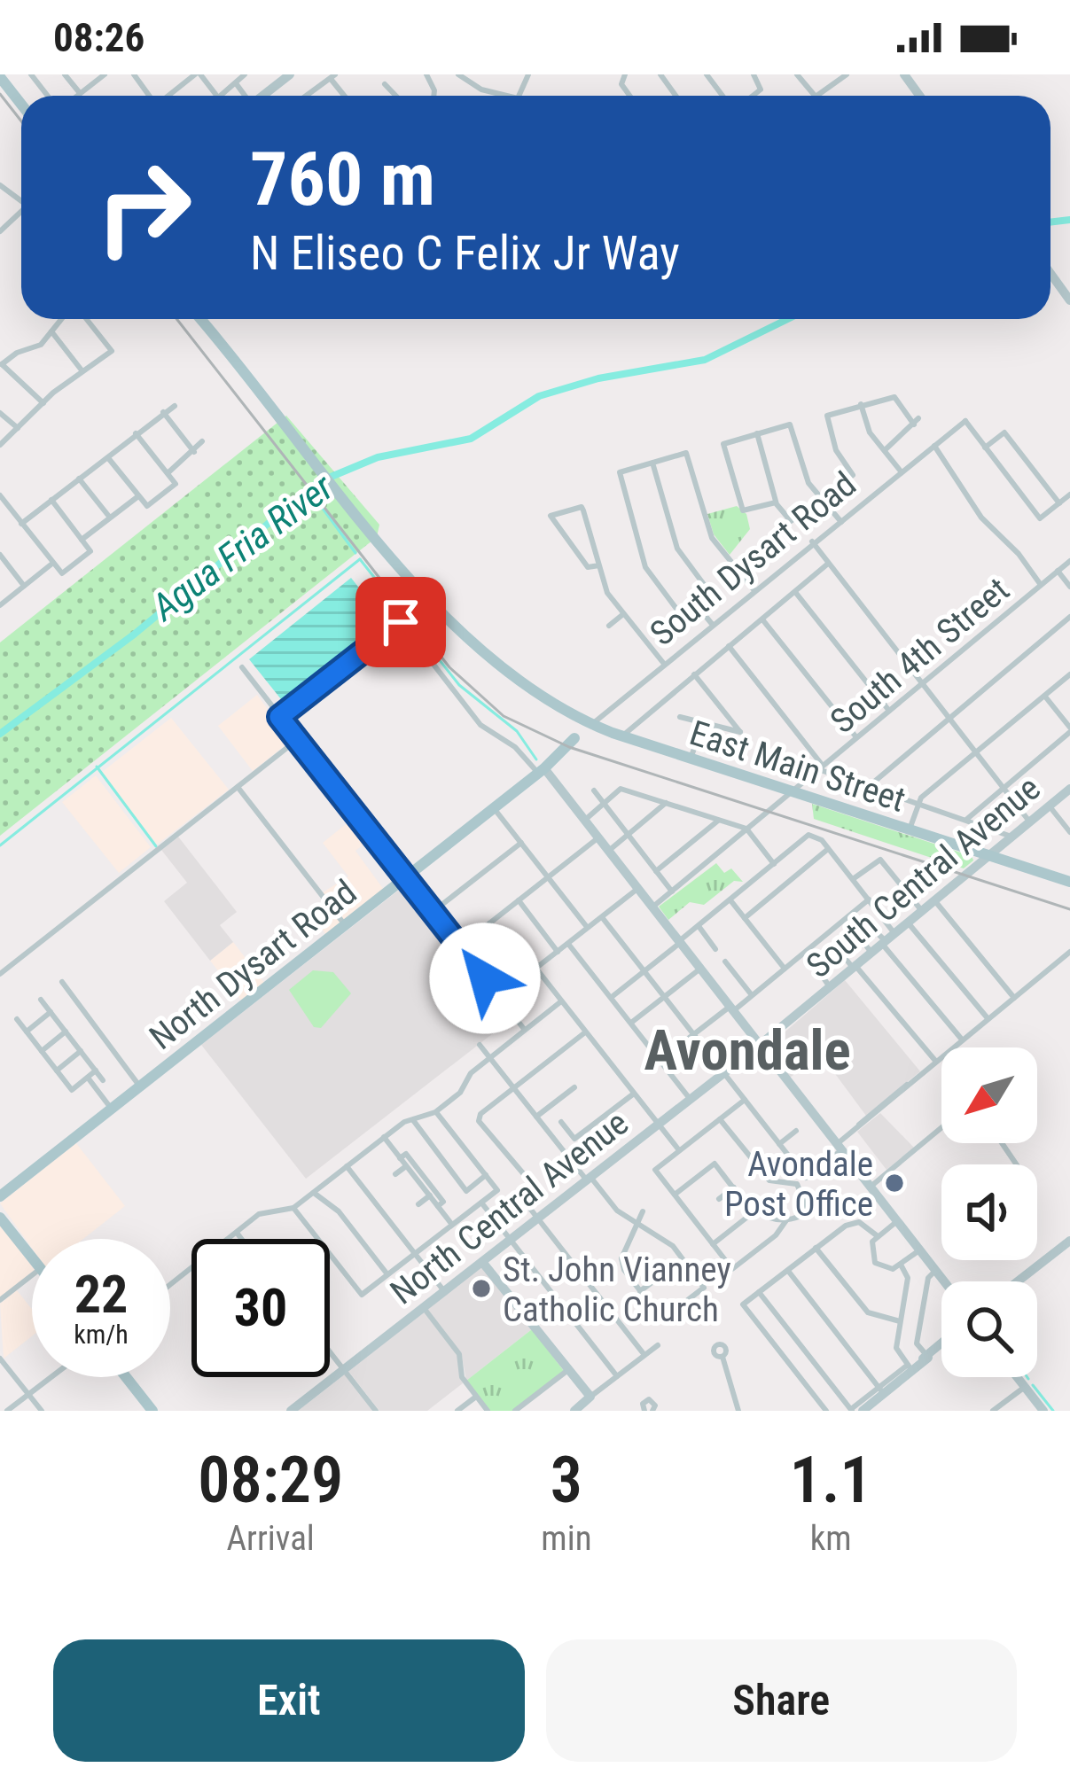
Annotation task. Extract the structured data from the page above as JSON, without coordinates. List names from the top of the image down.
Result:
{
  "streets": {
    "main road": ["South Dysart Road", "East Main Street", "North Dysart Road"],
    "street": ["South 4th Street", "South Central Avenue", "North Central Avenue"]
  },
  "crossings": [
    ["South Dysart Road", "East Main Street"],
    ["South Dysart Road", "North Dysart Road"],
    ["South 4th Street", "East Main Street"],
    ["East Main Street", "South Central Avenue"],
    ["South Central Avenue", "North Central Avenue"]
  ],
  "districts": ["Avondale"],
  "water": ["Agua Fria River"],
  "places": ["Avondale Post Office", "St. John Vianney Catholic Church"],
  "north": "bottom left",
  "page": {
    "status": "08:26",
    "turn": ["760 m", "N Eliseo C Felix Jr Way"],
    "speed": "22 km/h",
    "limit": "30",
    "eta": [
      "08:29",
      "Arrival",
      "3",
      "min",
      "1.1",
      "km"
    ],
    "buttons": ["Exit", "Share"]
  }
}
